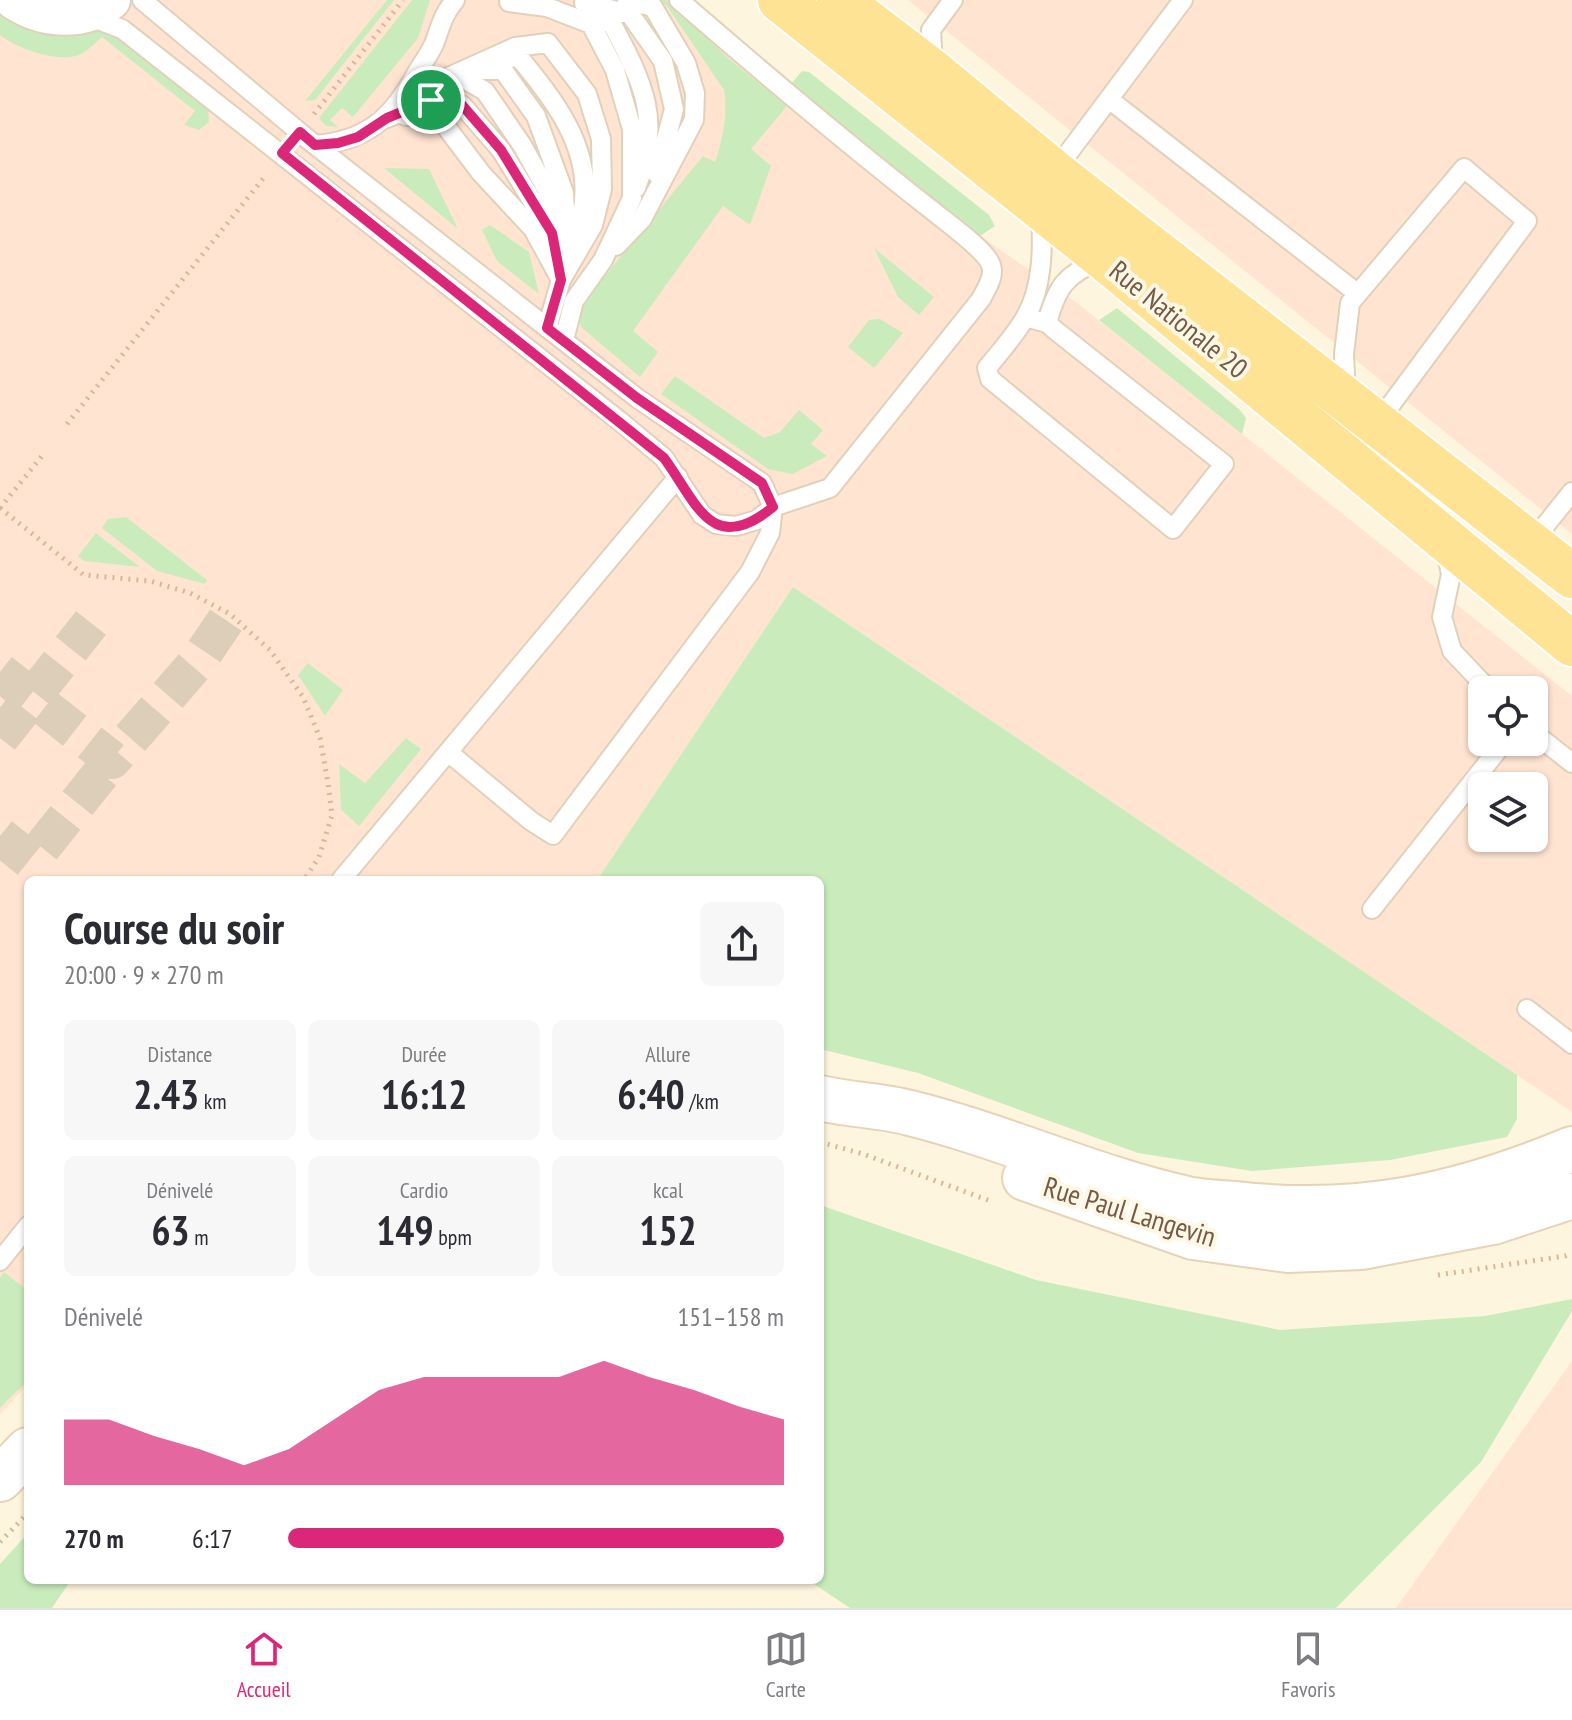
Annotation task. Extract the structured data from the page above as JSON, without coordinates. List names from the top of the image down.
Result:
{
  "streets": {
    "main road": ["Rue Nationale 20", "Rue Paul Langevin"]
  },
  "page": {
    "heading": ["Course du soir", "20:00 · 9 × 270 m"],
    "stats": [
      ["Distance", "2.43 km"],
      ["Durée", "16:12"],
      ["Allure", "6:40 /km"],
      ["Dénivelé", "63 m"],
      ["Cardio", "149 bpm"],
      ["kcal", "152"]
    ],
    "chart": ["Dénivelé", "151–158 m"],
    "list": [
      {
        "name": "270 m",
        "note": "6:17"
      }
    ],
    "tabs": ["Accueil", "Carte", "Favoris"]
  }
}
